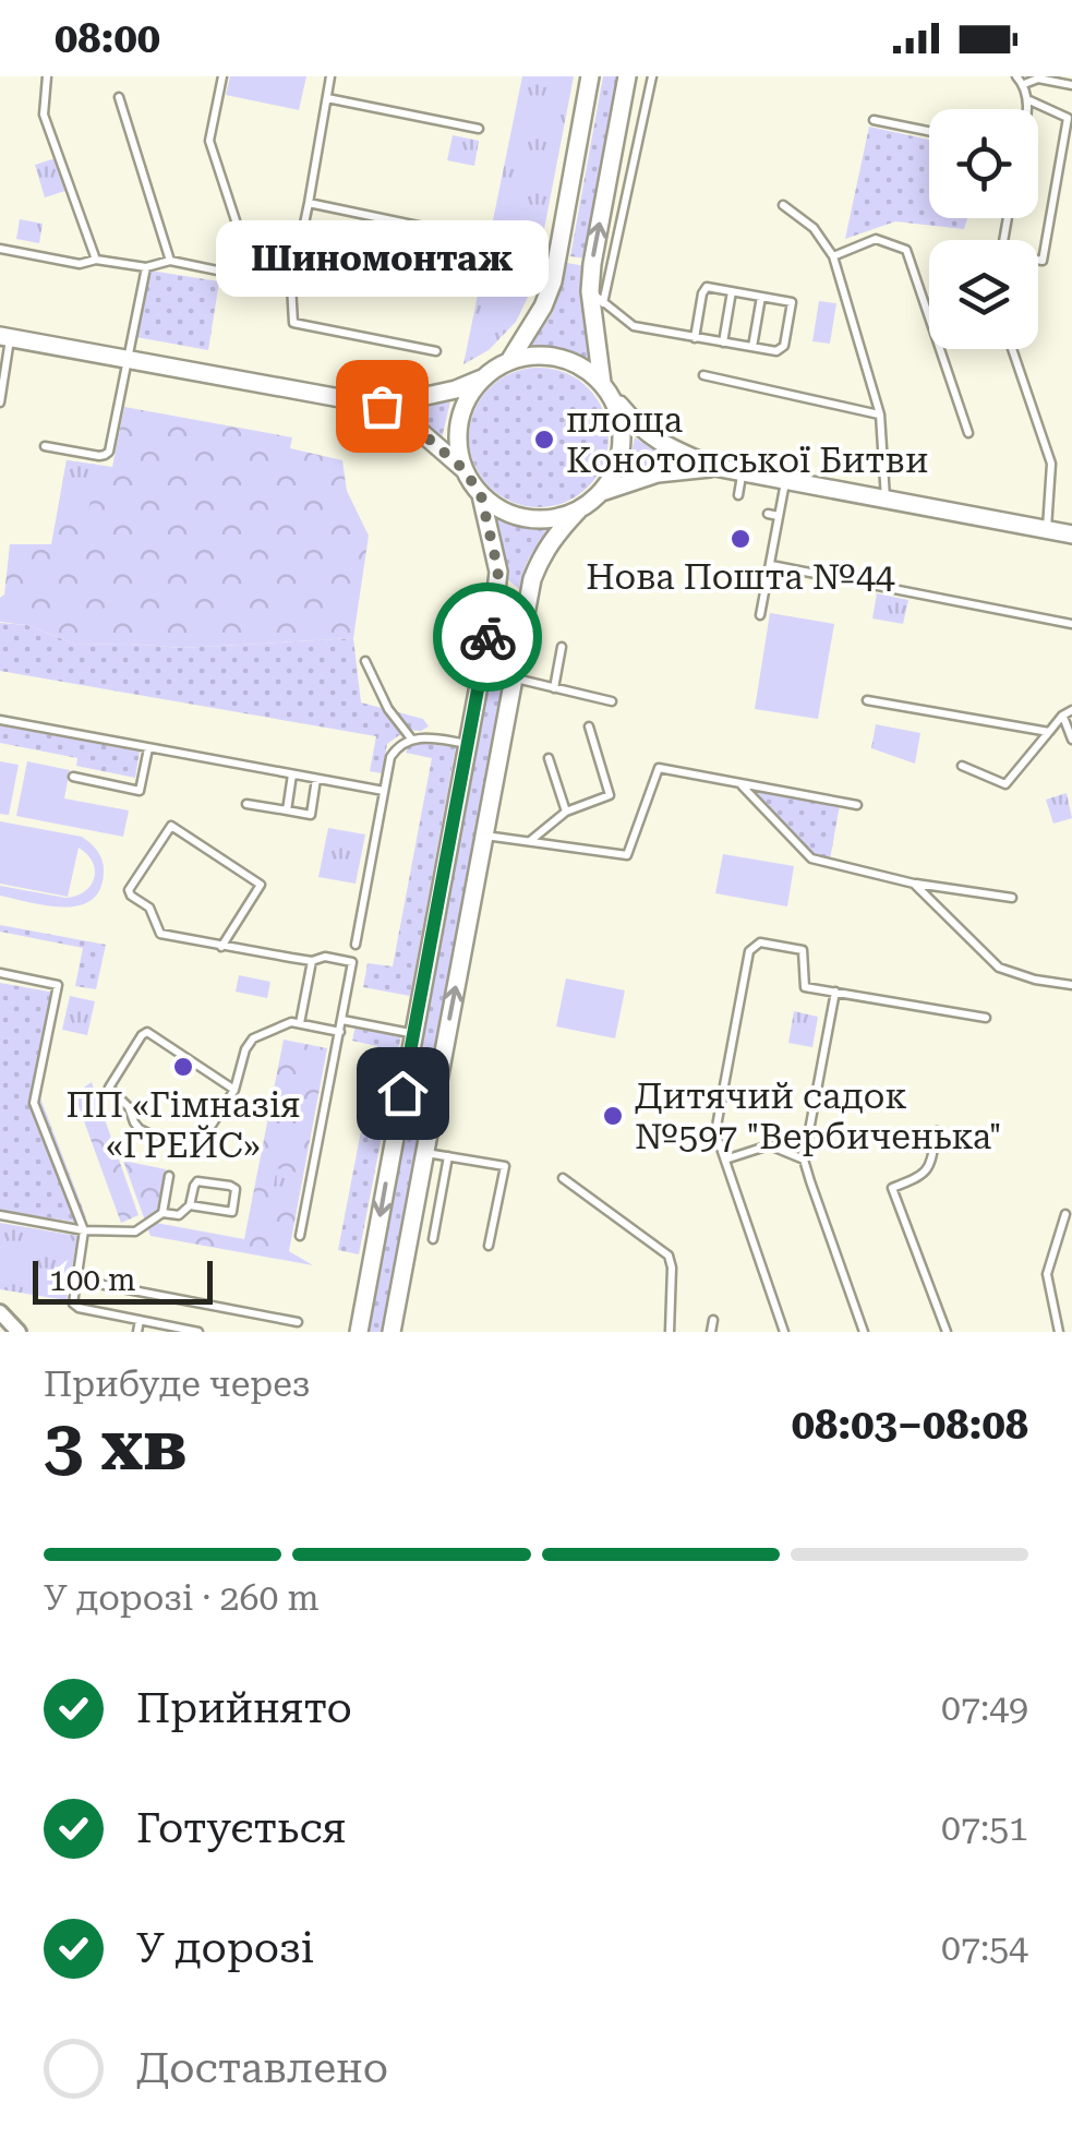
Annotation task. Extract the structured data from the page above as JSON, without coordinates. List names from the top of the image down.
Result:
{
  "places": [
    "Шиномонтаж",
    "площа Конотопської Битви",
    "Нова Пошта №44",
    "ПП «Гімназія «ГРЕЙС»",
    "Дитячий садок №597 \"Вербиченька\""
  ],
  "scale_bar": "100 m",
  "page": {
    "status": "08:00",
    "bubble": "Шиномонтаж",
    "scale": "100 m",
    "heading": ["3 хв", "Прибуде через", "08:03–08:08"],
    "bar": "У дорозі · 260 m",
    "list": [
      ["Прийнято", "07:49"],
      ["Готується", "07:51"],
      ["У дорозі", "07:54"],
      "Доставлено"
    ]
  }
}
